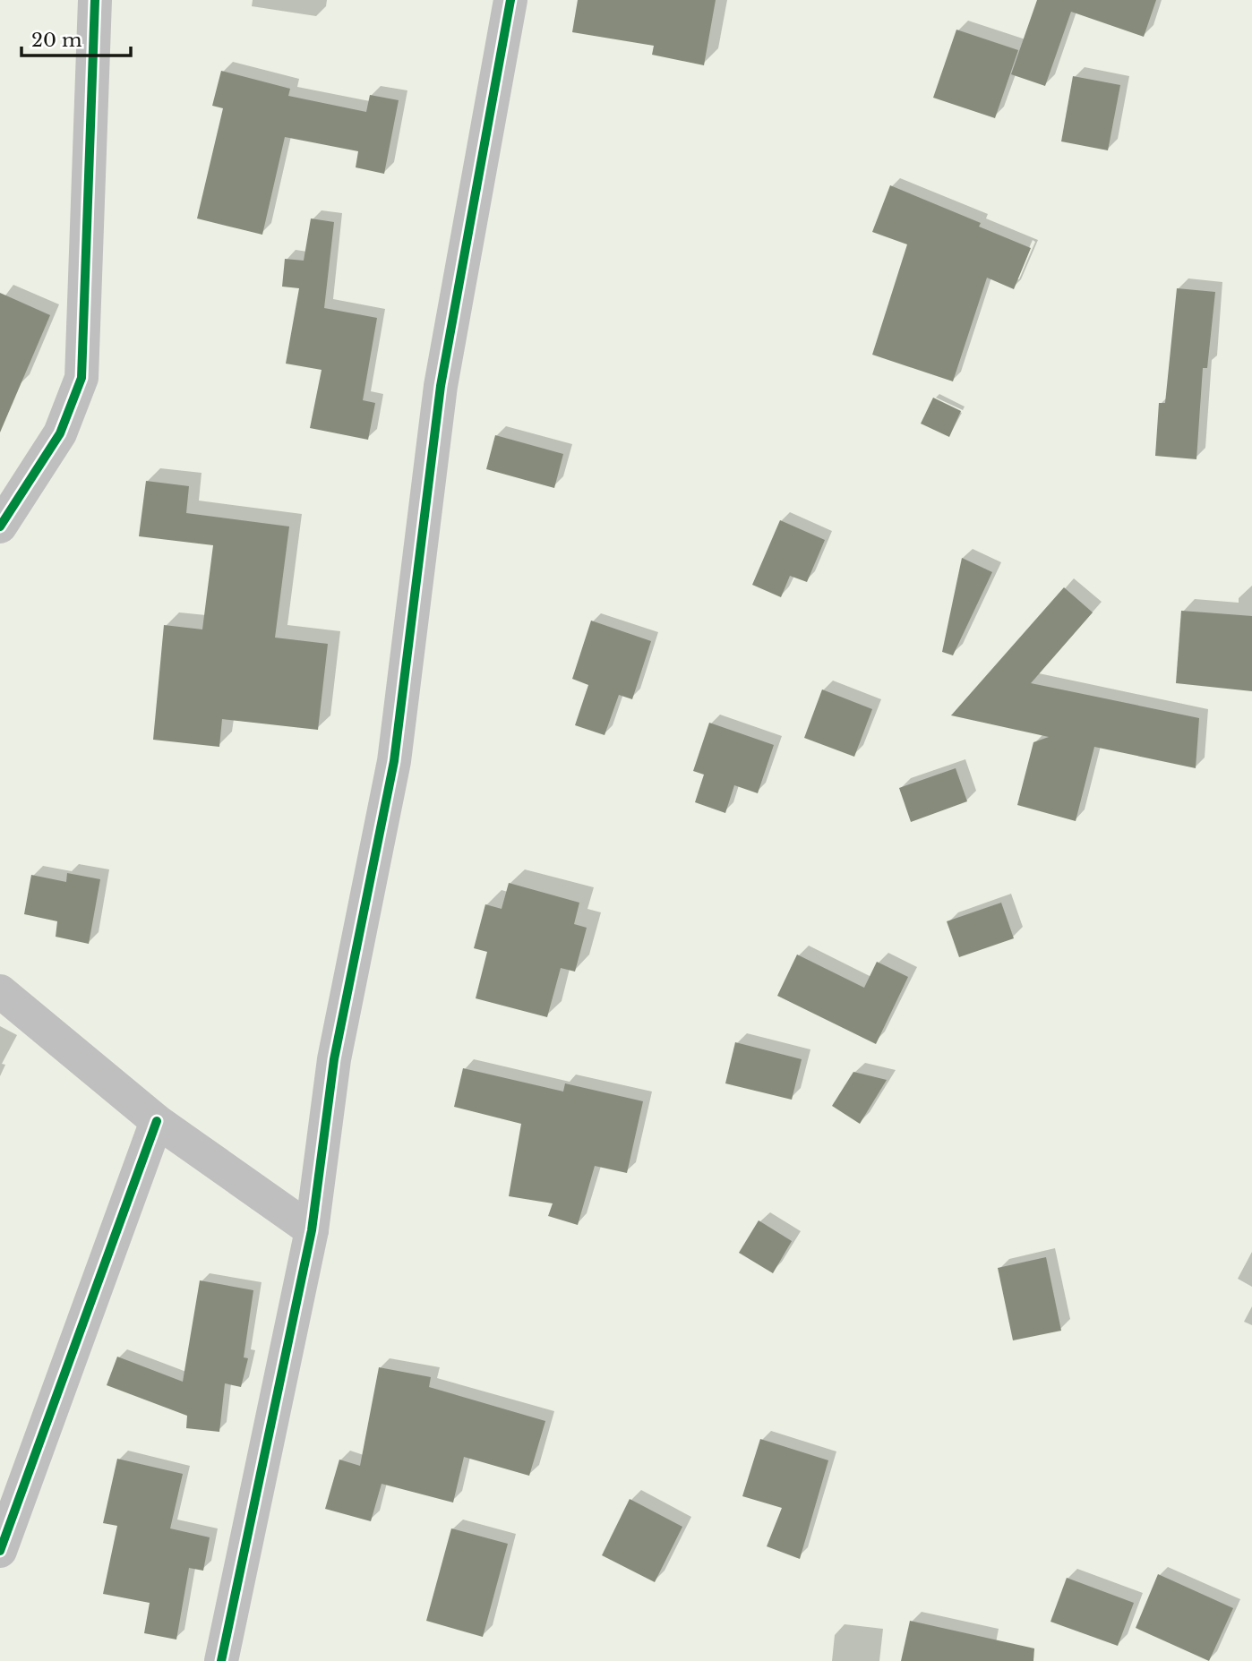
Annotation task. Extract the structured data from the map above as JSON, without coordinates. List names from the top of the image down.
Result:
{
  "scale_bar": "20 m"
}
